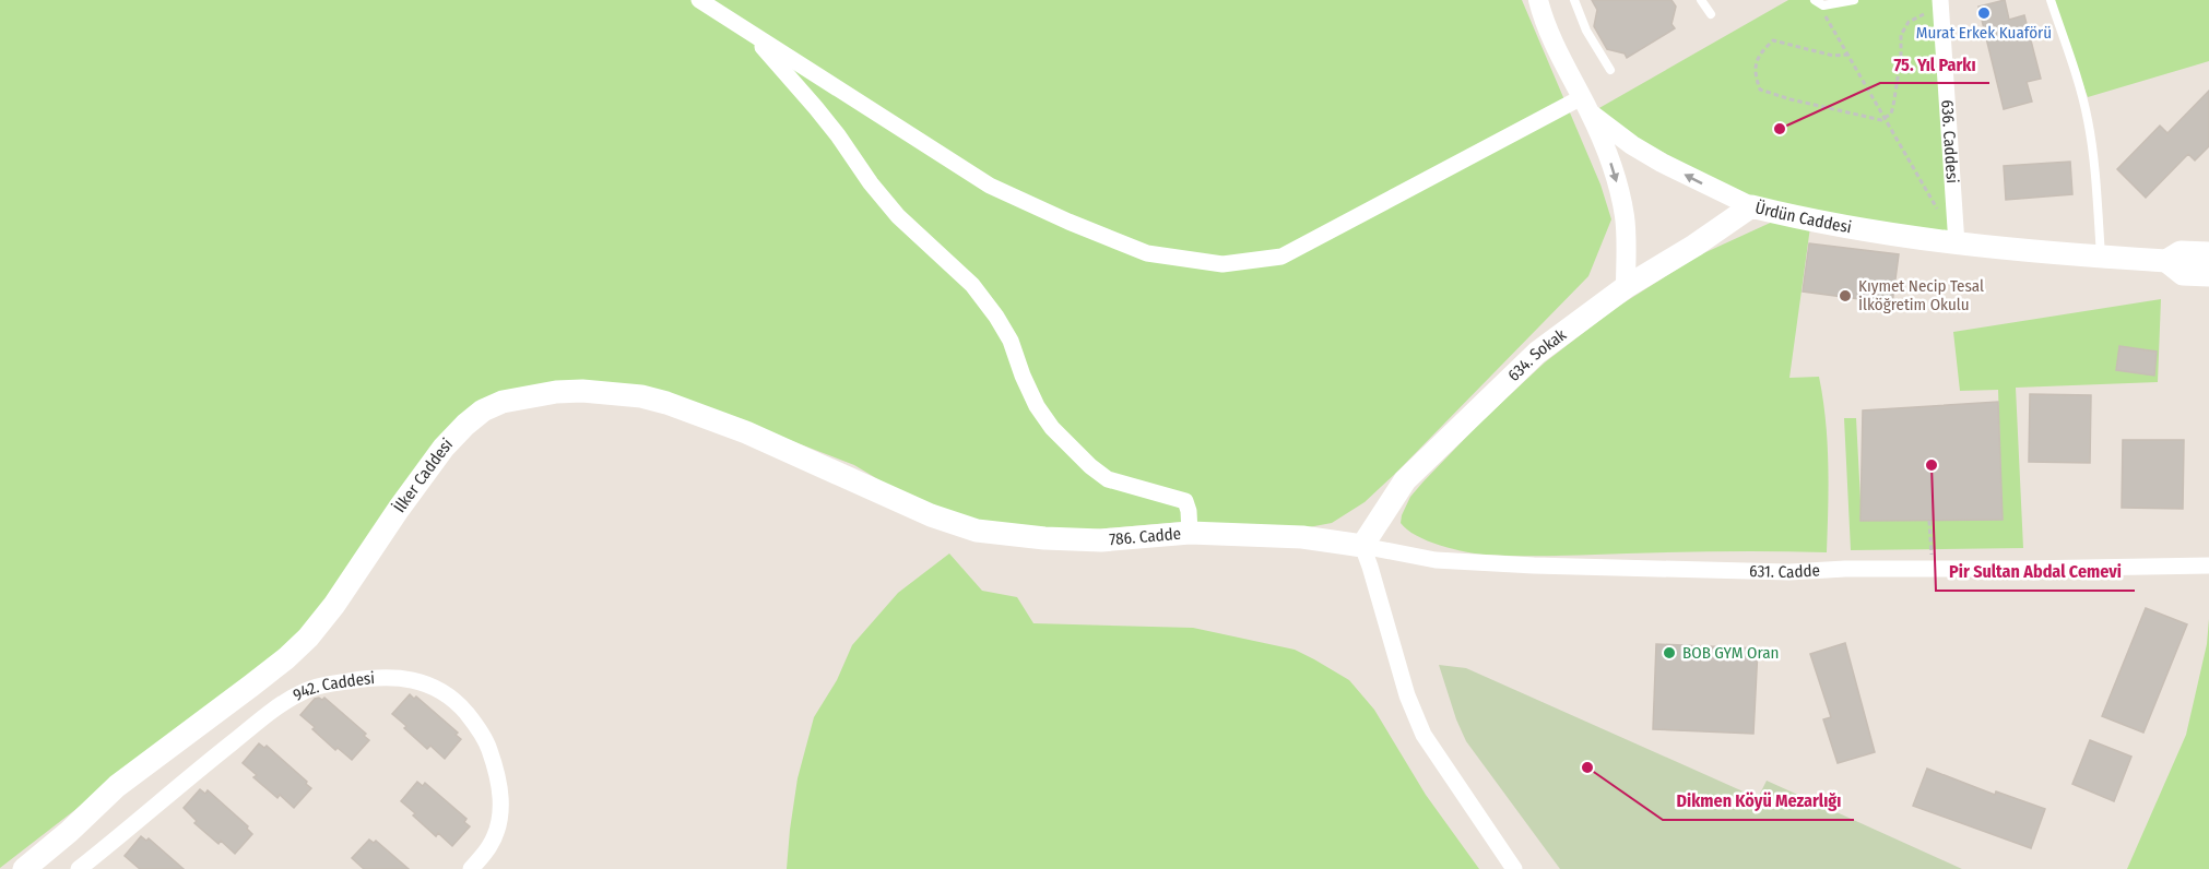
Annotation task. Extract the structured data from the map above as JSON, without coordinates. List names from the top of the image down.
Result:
{
  "streets": {
    "main road": [
      "Ürdün Caddesi",
      "634. Sokak",
      "İlker Caddesi",
      "786. Cadde"
    ],
    "street": ["636. Caddesi", "631. Cadde", "942. Caddesi"]
  },
  "crossings": [
    ["636. Caddesi", "Ürdün Caddesi"],
    ["Ürdün Caddesi", "634. Sokak"],
    ["634. Sokak", "786. Cadde"],
    ["634. Sokak", "631. Cadde"],
    ["İlker Caddesi", "786. Cadde"],
    ["786. Cadde", "631. Cadde"]
  ],
  "places": [
    "Murat Erkek Kuaförü",
    "75. Yıl Parkı",
    "Kıymet Necip Tesal İlköğretim Okulu",
    "Pir Sultan Abdal Cemevi",
    "BOB GYM Oran",
    "Dikmen Köyü Mezarlığı"
  ]
}
